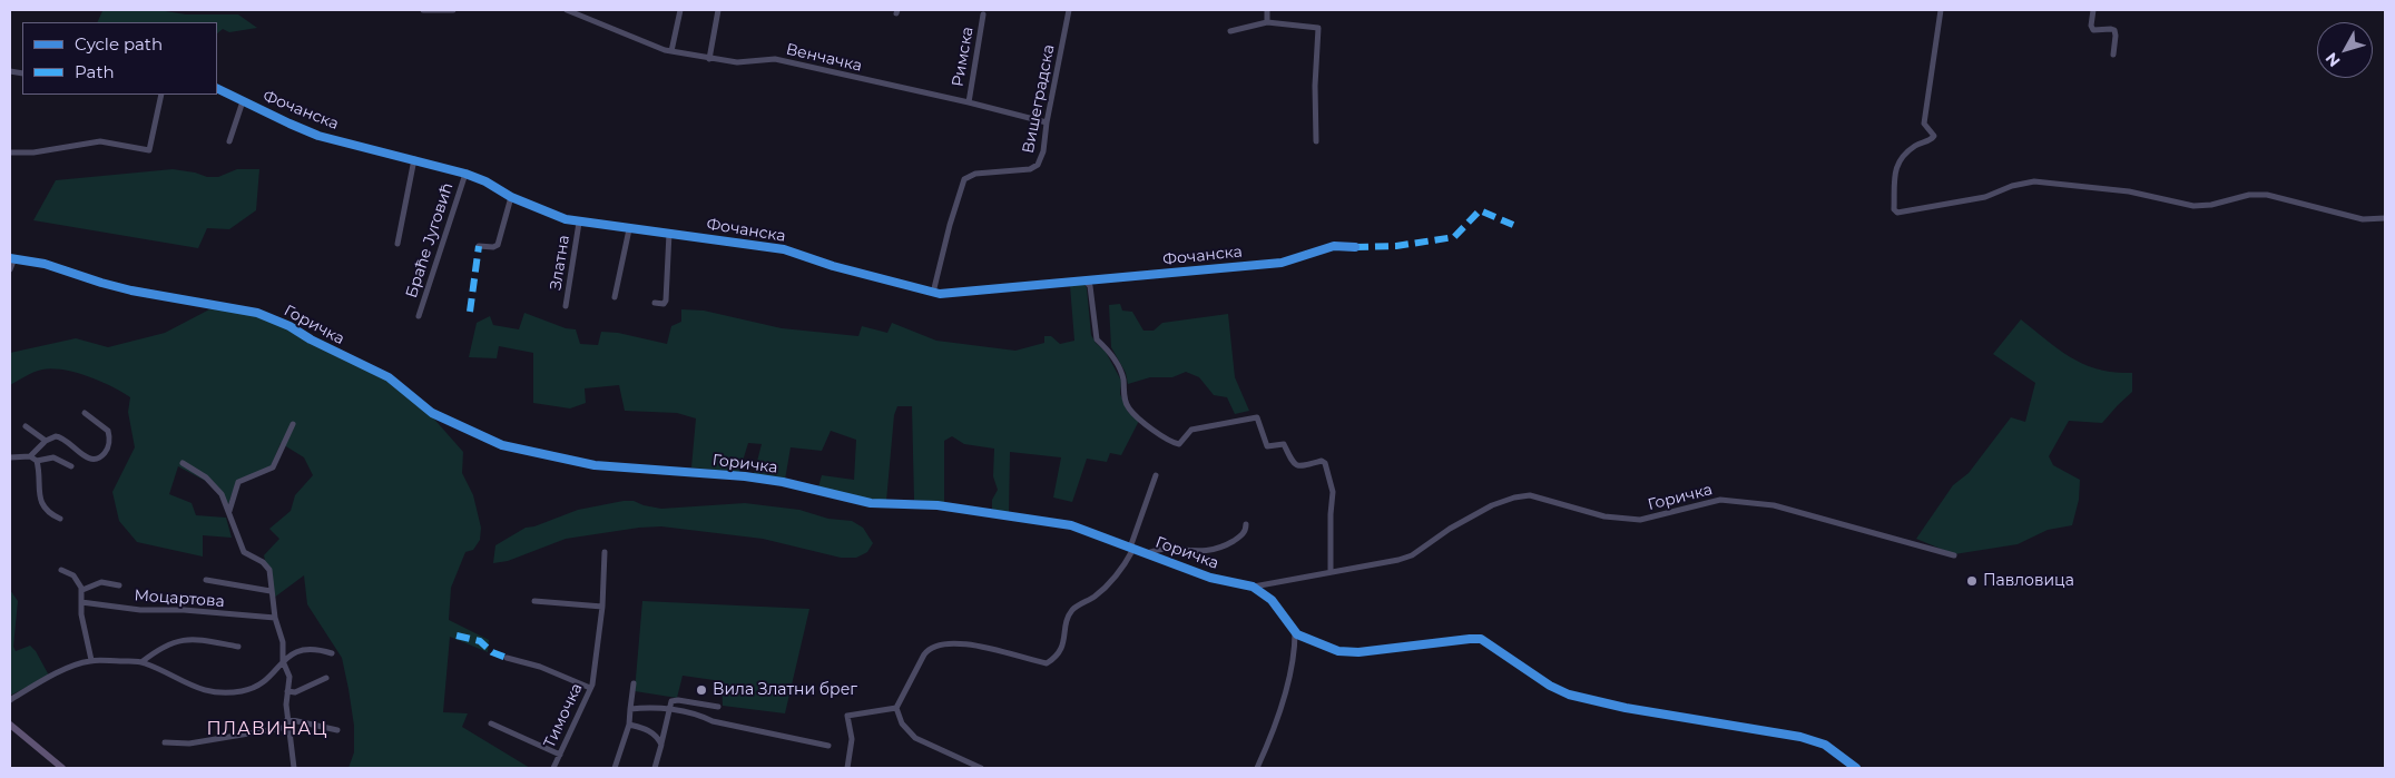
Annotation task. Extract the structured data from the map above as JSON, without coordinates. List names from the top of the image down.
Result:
{
  "streets": {
    "street": [
      "Римска",
      "Венчачка",
      "Вишеградска",
      "Фочанска",
      "Браће Југовић",
      "Златна",
      "Горичка",
      "Моцартова",
      "Тимочка"
    ]
  },
  "crossings": [
    ["Римска", "Венчачка"],
    ["Венчачка", "Вишеградска"],
    ["Вишеградска", "Фочанска"],
    ["Фочанска", "Браће Југовић"],
    ["Фочанска", "Златна"]
  ],
  "districts": ["ПЛАВИНАЦ"],
  "places": ["Павловица", "Вила Златни брег"],
  "legend": ["Cycle path", "Path"],
  "north": "bottom left"
}
